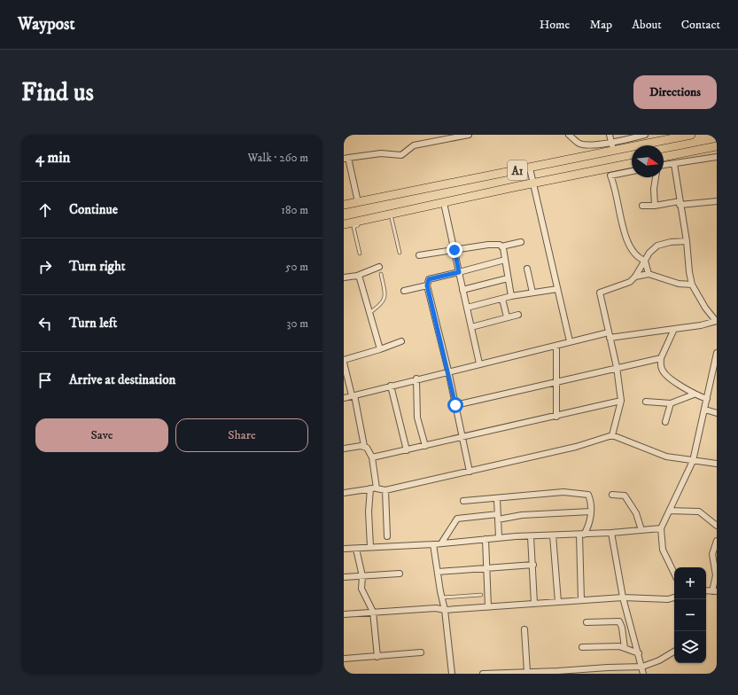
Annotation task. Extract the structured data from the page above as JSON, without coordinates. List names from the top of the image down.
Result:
{
  "streets": {
    "main road": ["A1"]
  },
  "north": "right",
  "page": {
    "header": "Waypost",
    "nav": [
      "Home",
      "Map",
      "About",
      "Contact"
    ],
    "buttons": [
      "Directions",
      ["Save", "Share"]
    ],
    "title": "Find us",
    "heading": ["4 min", "Walk · 260 m"],
    "list": [
      ["Continue", "180 m"],
      ["Turn right", "50 m"],
      ["Turn left", "30 m"],
      "Arrive at destination"
    ],
    "map_buttons": ["+", "−"]
  }
}
